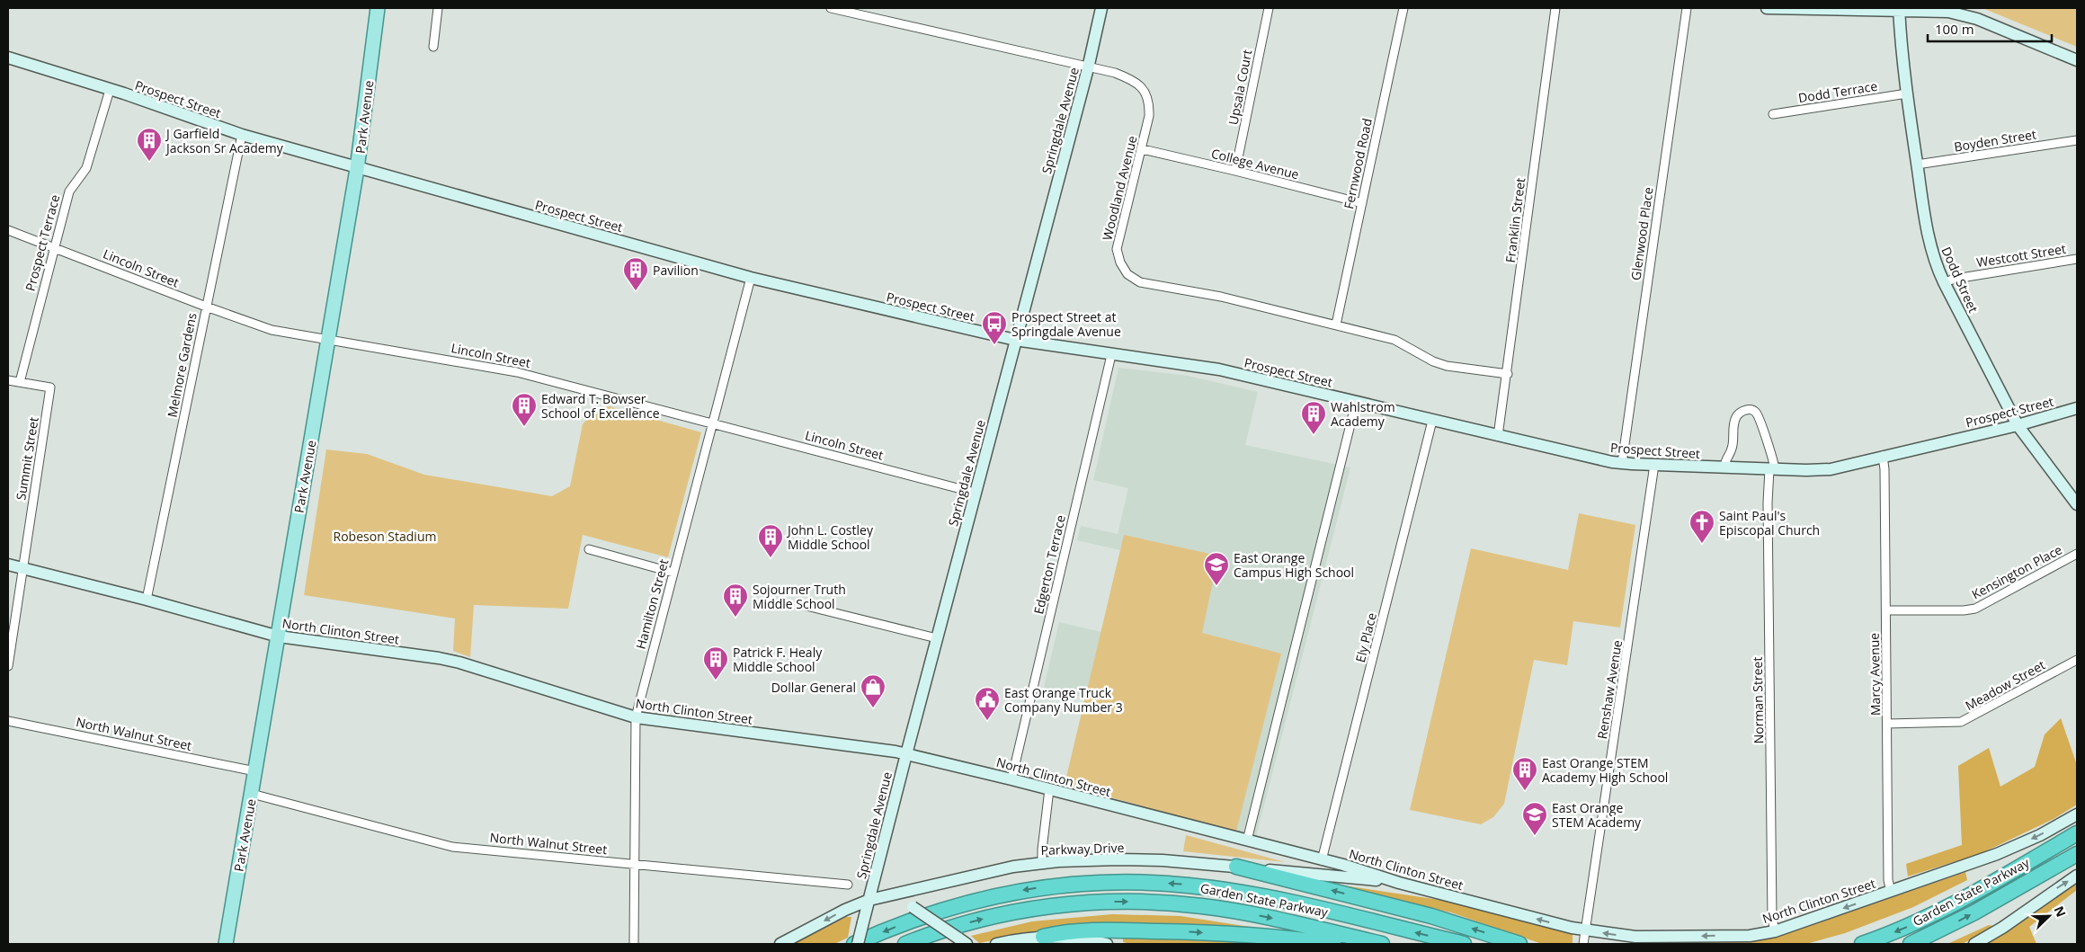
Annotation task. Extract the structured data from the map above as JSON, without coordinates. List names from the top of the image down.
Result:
{
  "streets": {
    "highway": ["Garden State Parkway"],
    "main road": ["Park Avenue"],
    "street": [
      "Upsala Court",
      "Dodd Terrace",
      "Prospect Street",
      "Springdale Avenue",
      "Boyden Street",
      "College Avenue",
      "Fernwood Road",
      "Woodland Avenue",
      "Franklin Street",
      "Glenwood Place",
      "Prospect Terrace",
      "Westcott Street",
      "Lincoln Street",
      "Dodd Street",
      "Melmore Gardens",
      "Summit Street",
      "Edgerton Terrace",
      "Kensington Place",
      "Hamilton Street",
      "North Clinton Street",
      "Ely Place",
      "Marcy Avenue",
      "Meadow Street",
      "Renshaw Avenue",
      "Norman Street",
      "North Walnut Street",
      "Parkway Drive"
    ]
  },
  "crossings": [
    ["Upsala Court", "College Avenue"],
    ["Dodd Terrace", "Dodd Street"],
    ["Prospect Street", "Park Avenue"],
    ["Prospect Street", "Springdale Avenue"],
    ["Prospect Street", "Franklin Street"],
    ["Prospect Street", "Glenwood Place"],
    ["Prospect Street", "Prospect Terrace"],
    ["Prospect Street", "Dodd Street"],
    ["Prospect Street", "Melmore Gardens"],
    ["Prospect Street", "Edgerton Terrace"],
    ["Prospect Street", "Hamilton Street"],
    ["Prospect Street", "Ely Place"],
    ["Prospect Street", "Marcy Avenue"],
    ["Prospect Street", "Renshaw Avenue"],
    ["Prospect Street", "Norman Street"],
    ["Park Avenue", "Lincoln Street"],
    ["Park Avenue", "North Clinton Street"],
    ["Park Avenue", "North Walnut Street"],
    ["Springdale Avenue", "Woodland Avenue"],
    ["Springdale Avenue", "Lincoln Street"],
    ["Springdale Avenue", "North Clinton Street"],
    ["Springdale Avenue", "Parkway Drive"],
    ["Boyden Street", "Dodd Street"],
    ["College Avenue", "Fernwood Road"],
    ["College Avenue", "Woodland Avenue"],
    ["Fernwood Road", "Woodland Avenue"],
    ["Woodland Avenue", "Franklin Street"],
    ["Prospect Terrace", "Lincoln Street"],
    ["Prospect Terrace", "Summit Street"],
    ["Westcott Street", "Dodd Street"],
    ["Lincoln Street", "Melmore Gardens"],
    ["Lincoln Street", "Hamilton Street"],
    ["Melmore Gardens", "North Clinton Street"],
    ["Summit Street", "North Clinton Street"],
    ["Edgerton Terrace", "North Clinton Street"],
    ["Kensington Place", "Marcy Avenue"],
    ["Hamilton Street", "North Clinton Street"],
    ["Hamilton Street", "North Walnut Street"],
    ["North Clinton Street", "Ely Place"],
    ["North Clinton Street", "Marcy Avenue"],
    ["North Clinton Street", "Renshaw Avenue"],
    ["North Clinton Street", "Norman Street"],
    ["North Clinton Street", "Parkway Drive"],
    ["Marcy Avenue", "Meadow Street"]
  ],
  "parks": ["Robeson Stadium"],
  "places": {
    "building": [
      "J Garfield Jackson Sr Academy",
      "Pavilion",
      "Edward T. Bowser School of Excellence",
      "Wahlstrom Academy",
      "John L. Costley Middle School",
      "Sojourner Truth Middle School",
      "Patrick F. Healy Middle School",
      "East Orange STEM Academy High School"
    ],
    "bus stop": ["Prospect Street at Springdale Avenue"],
    "church": ["Saint Paul's Episcopal Church"],
    "school or university": ["East Orange Campus High School", "East Orange STEM Academy"],
    "shop": ["Dollar General"],
    "public building": ["East Orange Truck Company Number 3"]
  },
  "scale_bar": "100 m",
  "north": "top right"
}
